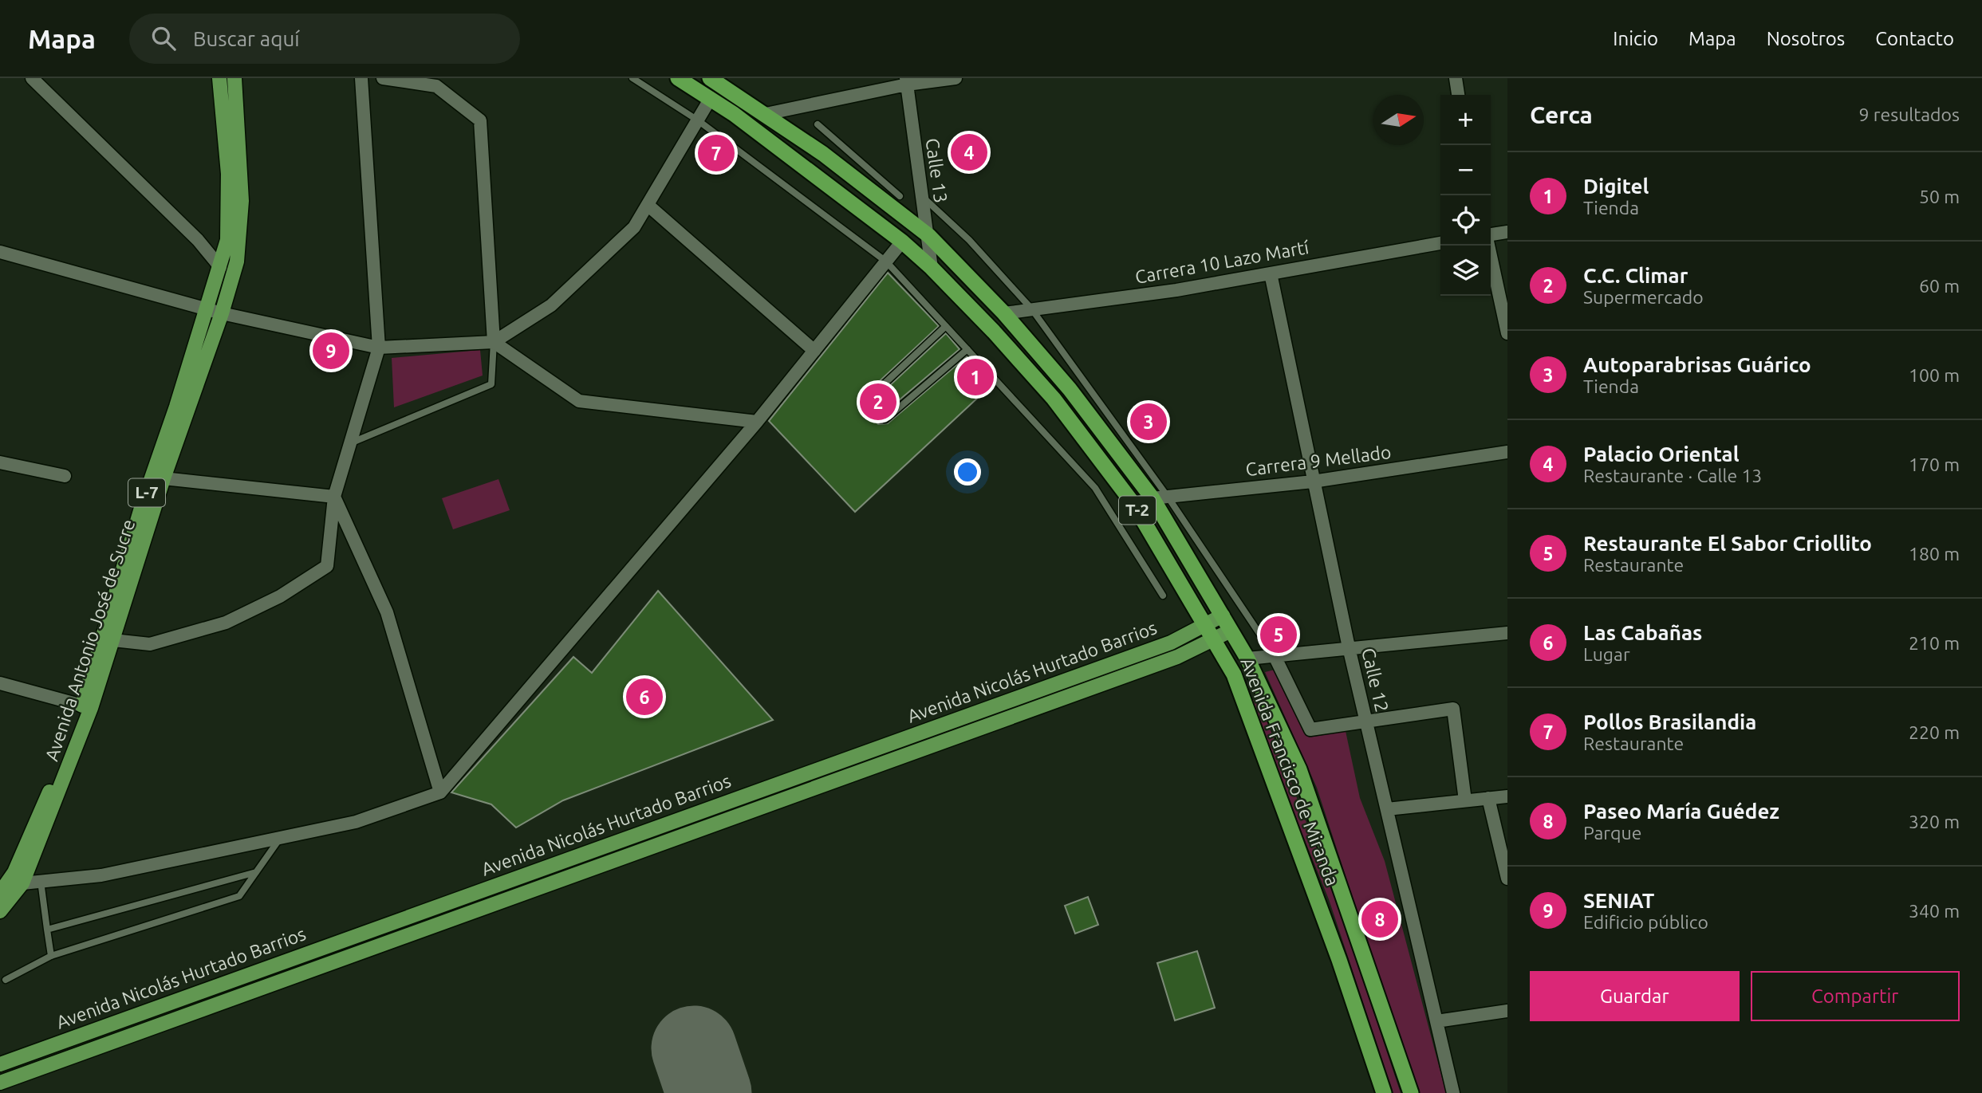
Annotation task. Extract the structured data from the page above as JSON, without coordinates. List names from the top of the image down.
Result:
{
  "streets": {
    "highway": ["T-2", "Avenida Francisco de Miranda"],
    "main road": ["L-7", "Avenida Antonio José de Sucre", "Avenida Nicolás Hurtado Barrios"],
    "street": [
      "Calle 13",
      "Carrera 10 Lazo Martí",
      "Carrera 9 Mellado",
      "Calle 12"
    ]
  },
  "crossings": [
    ["Calle 13", "Avenida Francisco de Miranda"],
    ["Carrera 10 Lazo Martí", "Calle 12"],
    ["Carrera 10 Lazo Martí", "Avenida Francisco de Miranda"],
    ["Carrera 9 Mellado", "Calle 12"],
    ["Carrera 9 Mellado", "Avenida Francisco de Miranda"],
    ["Avenida Nicolás Hurtado Barrios", "Avenida Francisco de Miranda"]
  ],
  "north": "right",
  "page": {
    "header": "Mapa",
    "search": "Buscar aquí",
    "nav": [
      "Inicio",
      "Mapa",
      "Nosotros",
      "Contacto"
    ],
    "heading": ["Cerca", "9 resultados"],
    "map_buttons": ["+", "−"],
    "pins": [
      "4",
      "7",
      "9",
      "1",
      "2",
      "3",
      "5",
      "6",
      "8"
    ],
    "list": [
      {
        "mark": "1",
        "name": "Digitel",
        "note": "Tienda",
        "value": "50 m"
      },
      {
        "mark": "2",
        "name": "C.C. Climar",
        "note": "Supermercado",
        "value": "60 m"
      },
      {
        "mark": "3",
        "name": "Autoparabrisas Guárico",
        "note": "Tienda",
        "value": "100 m"
      },
      {
        "mark": "4",
        "name": "Palacio Oriental",
        "note": "Restaurante · Calle 13",
        "value": "170 m"
      },
      {
        "mark": "5",
        "name": "Restaurante El Sabor Criollito",
        "note": "Restaurante",
        "value": "180 m"
      },
      {
        "mark": "6",
        "name": "Las Cabañas",
        "note": "Lugar",
        "value": "210 m"
      },
      {
        "mark": "7",
        "name": "Pollos Brasilandia",
        "note": "Restaurante",
        "value": "220 m"
      },
      {
        "mark": "8",
        "name": "Paseo María Guédez",
        "note": "Parque",
        "value": "320 m"
      },
      {
        "mark": "9",
        "name": "SENIAT",
        "note": "Edificio público",
        "value": "340 m"
      }
    ],
    "buttons": ["Guardar", "Compartir"]
  }
}
